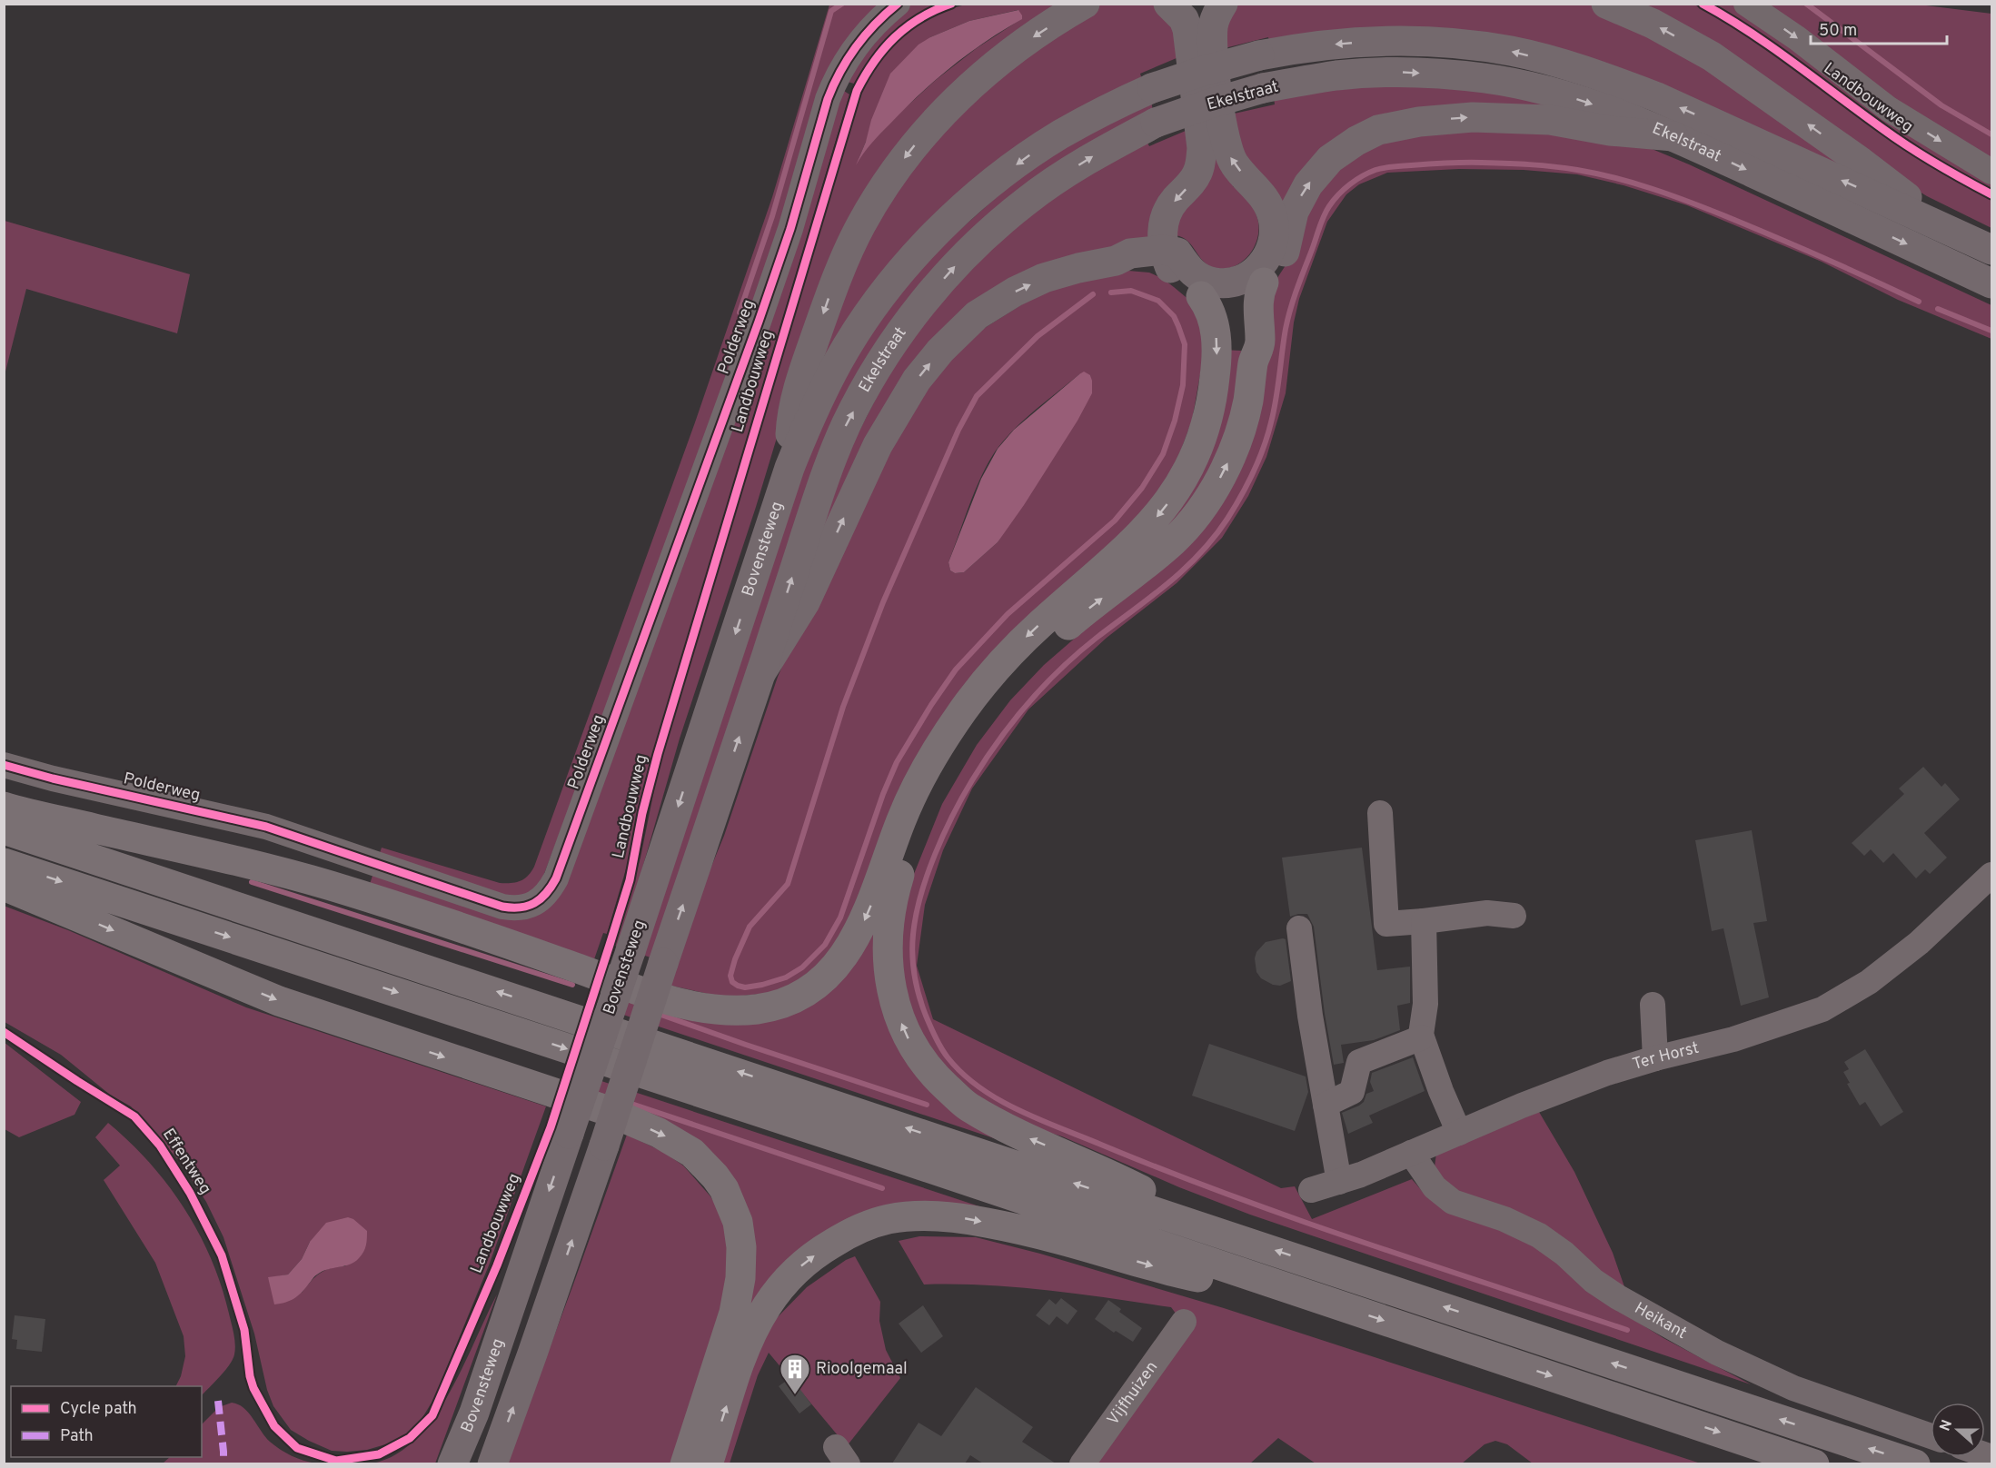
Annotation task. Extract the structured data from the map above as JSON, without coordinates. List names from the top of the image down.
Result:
{
  "streets": {
    "main road": ["Ekelstraat", "Bovensteweg"],
    "street": [
      "Landbouwweg",
      "Polderweg",
      "Ter Horst",
      "Heikant",
      "Vijfhuizen"
    ],
    "cycle path": ["Effentweg"]
  },
  "crossings": [
    ["Ekelstraat", "Bovensteweg"],
    ["Ter Horst", "Heikant"]
  ],
  "one_way": ["Landbouwweg"],
  "places": {
    "building": ["Rioolgemaal"]
  },
  "legend": ["Cycle path", "Path"],
  "scale_bar": "50 m",
  "north": "left"
}
